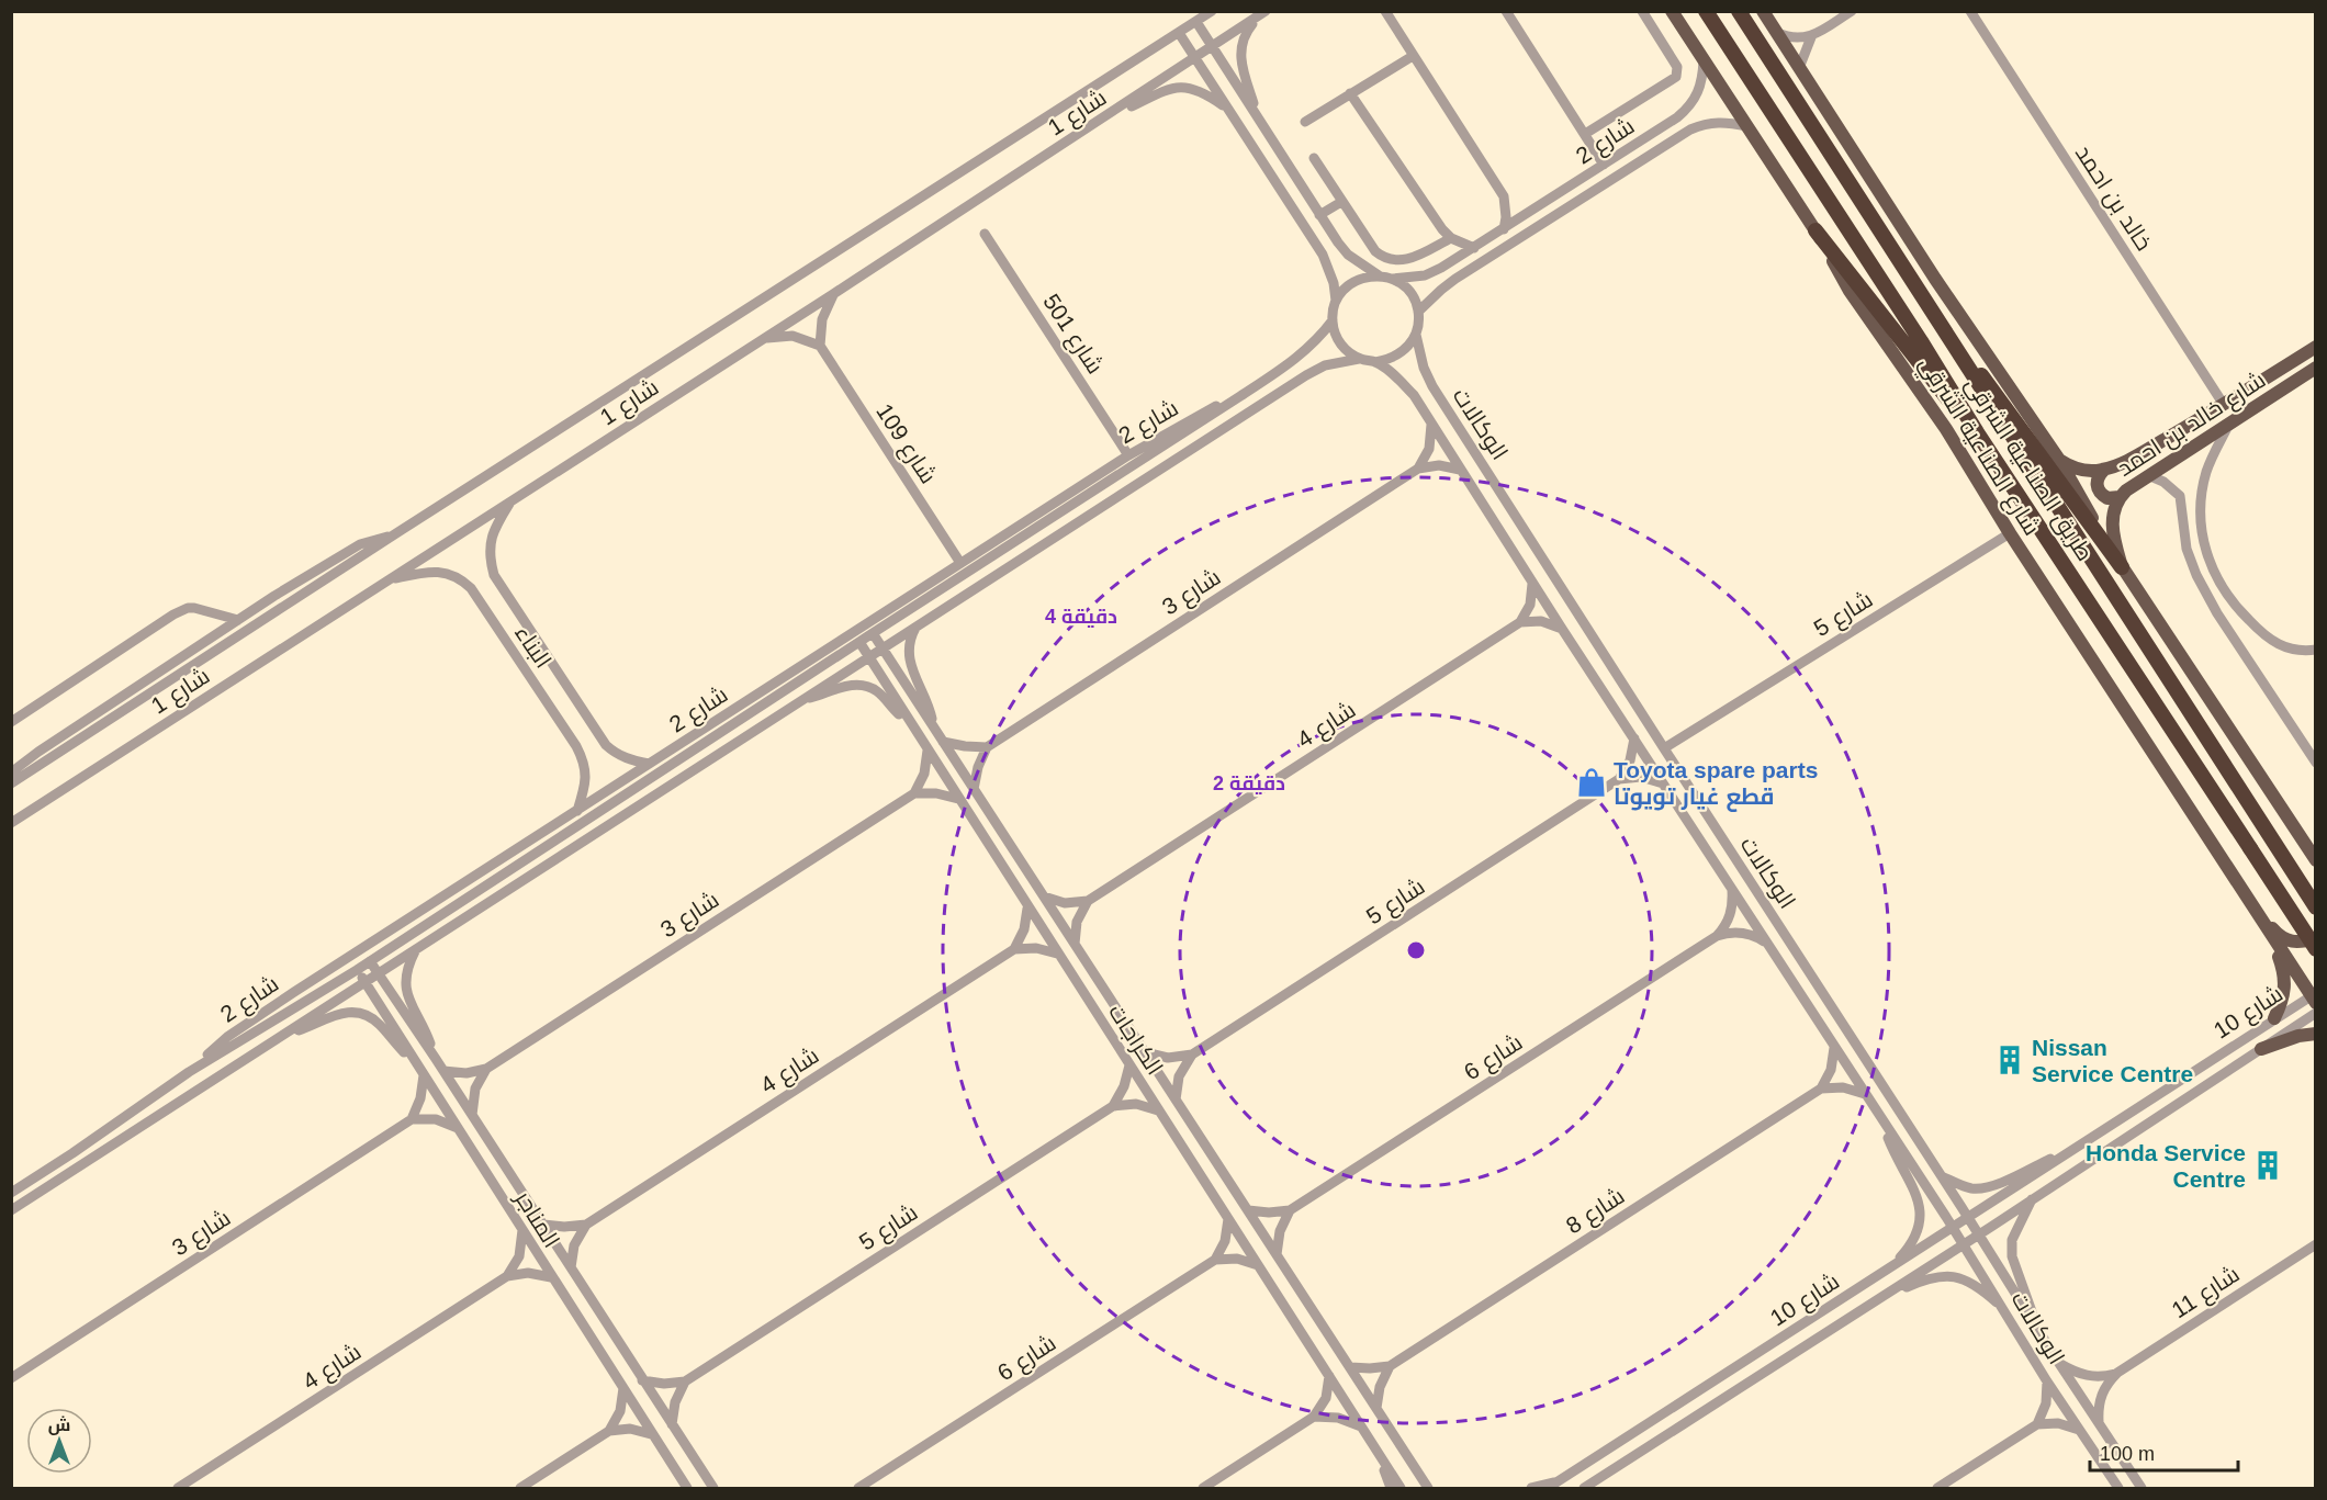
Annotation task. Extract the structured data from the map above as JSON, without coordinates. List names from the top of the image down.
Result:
{
  "streets": {
    "highway": ["طريق الصناعية الشرقي"],
    "main road": ["شارع خالد بن احمد", "شارع الصناعية الشرقي"],
    "street": [
      "شارع 1",
      "شارع 2",
      "خالد بن احمد",
      "شارع 501",
      "الوكالات",
      "شارع 109",
      "شارع 3",
      "شارع 5",
      "البناء",
      "شارع 4",
      "شارع 10",
      "الكراجات",
      "شارع 6",
      "شارع 8",
      "المناجر",
      "شارع 11"
    ]
  },
  "crossings": [
    ["شارع 1", "البناء"],
    ["شارع 2", "شارع 501"],
    ["شارع 2", "الوكالات"],
    ["شارع 2", "شارع 109"],
    ["شارع 2", "شارع الصناعية الشرقي"],
    ["شارع 2", "البناء"],
    ["شارع 2", "الكراجات"],
    ["شارع 2", "المناجر"],
    ["خالد بن احمد", "شارع خالد بن احمد"],
    ["الوكالات", "شارع 5"],
    ["الوكالات", "شارع 10"],
    ["الوكالات", "شارع 6"],
    ["الوكالات", "شارع 11"],
    ["شارع الصناعية الشرقي", "شارع 5"],
    ["شارع الصناعية الشرقي", "شارع 10"],
    ["شارع 3", "المناجر"]
  ],
  "places": {
    "shop": ["Toyota spare parts قطع غيار تويوتا"],
    "building": ["Nissan Service Centre", "Honda Service Centre"]
  },
  "scale_bar": "100 m",
  "north": "top",
  "rings": ["4 دقيقة", "2 دقيقة"]
}
